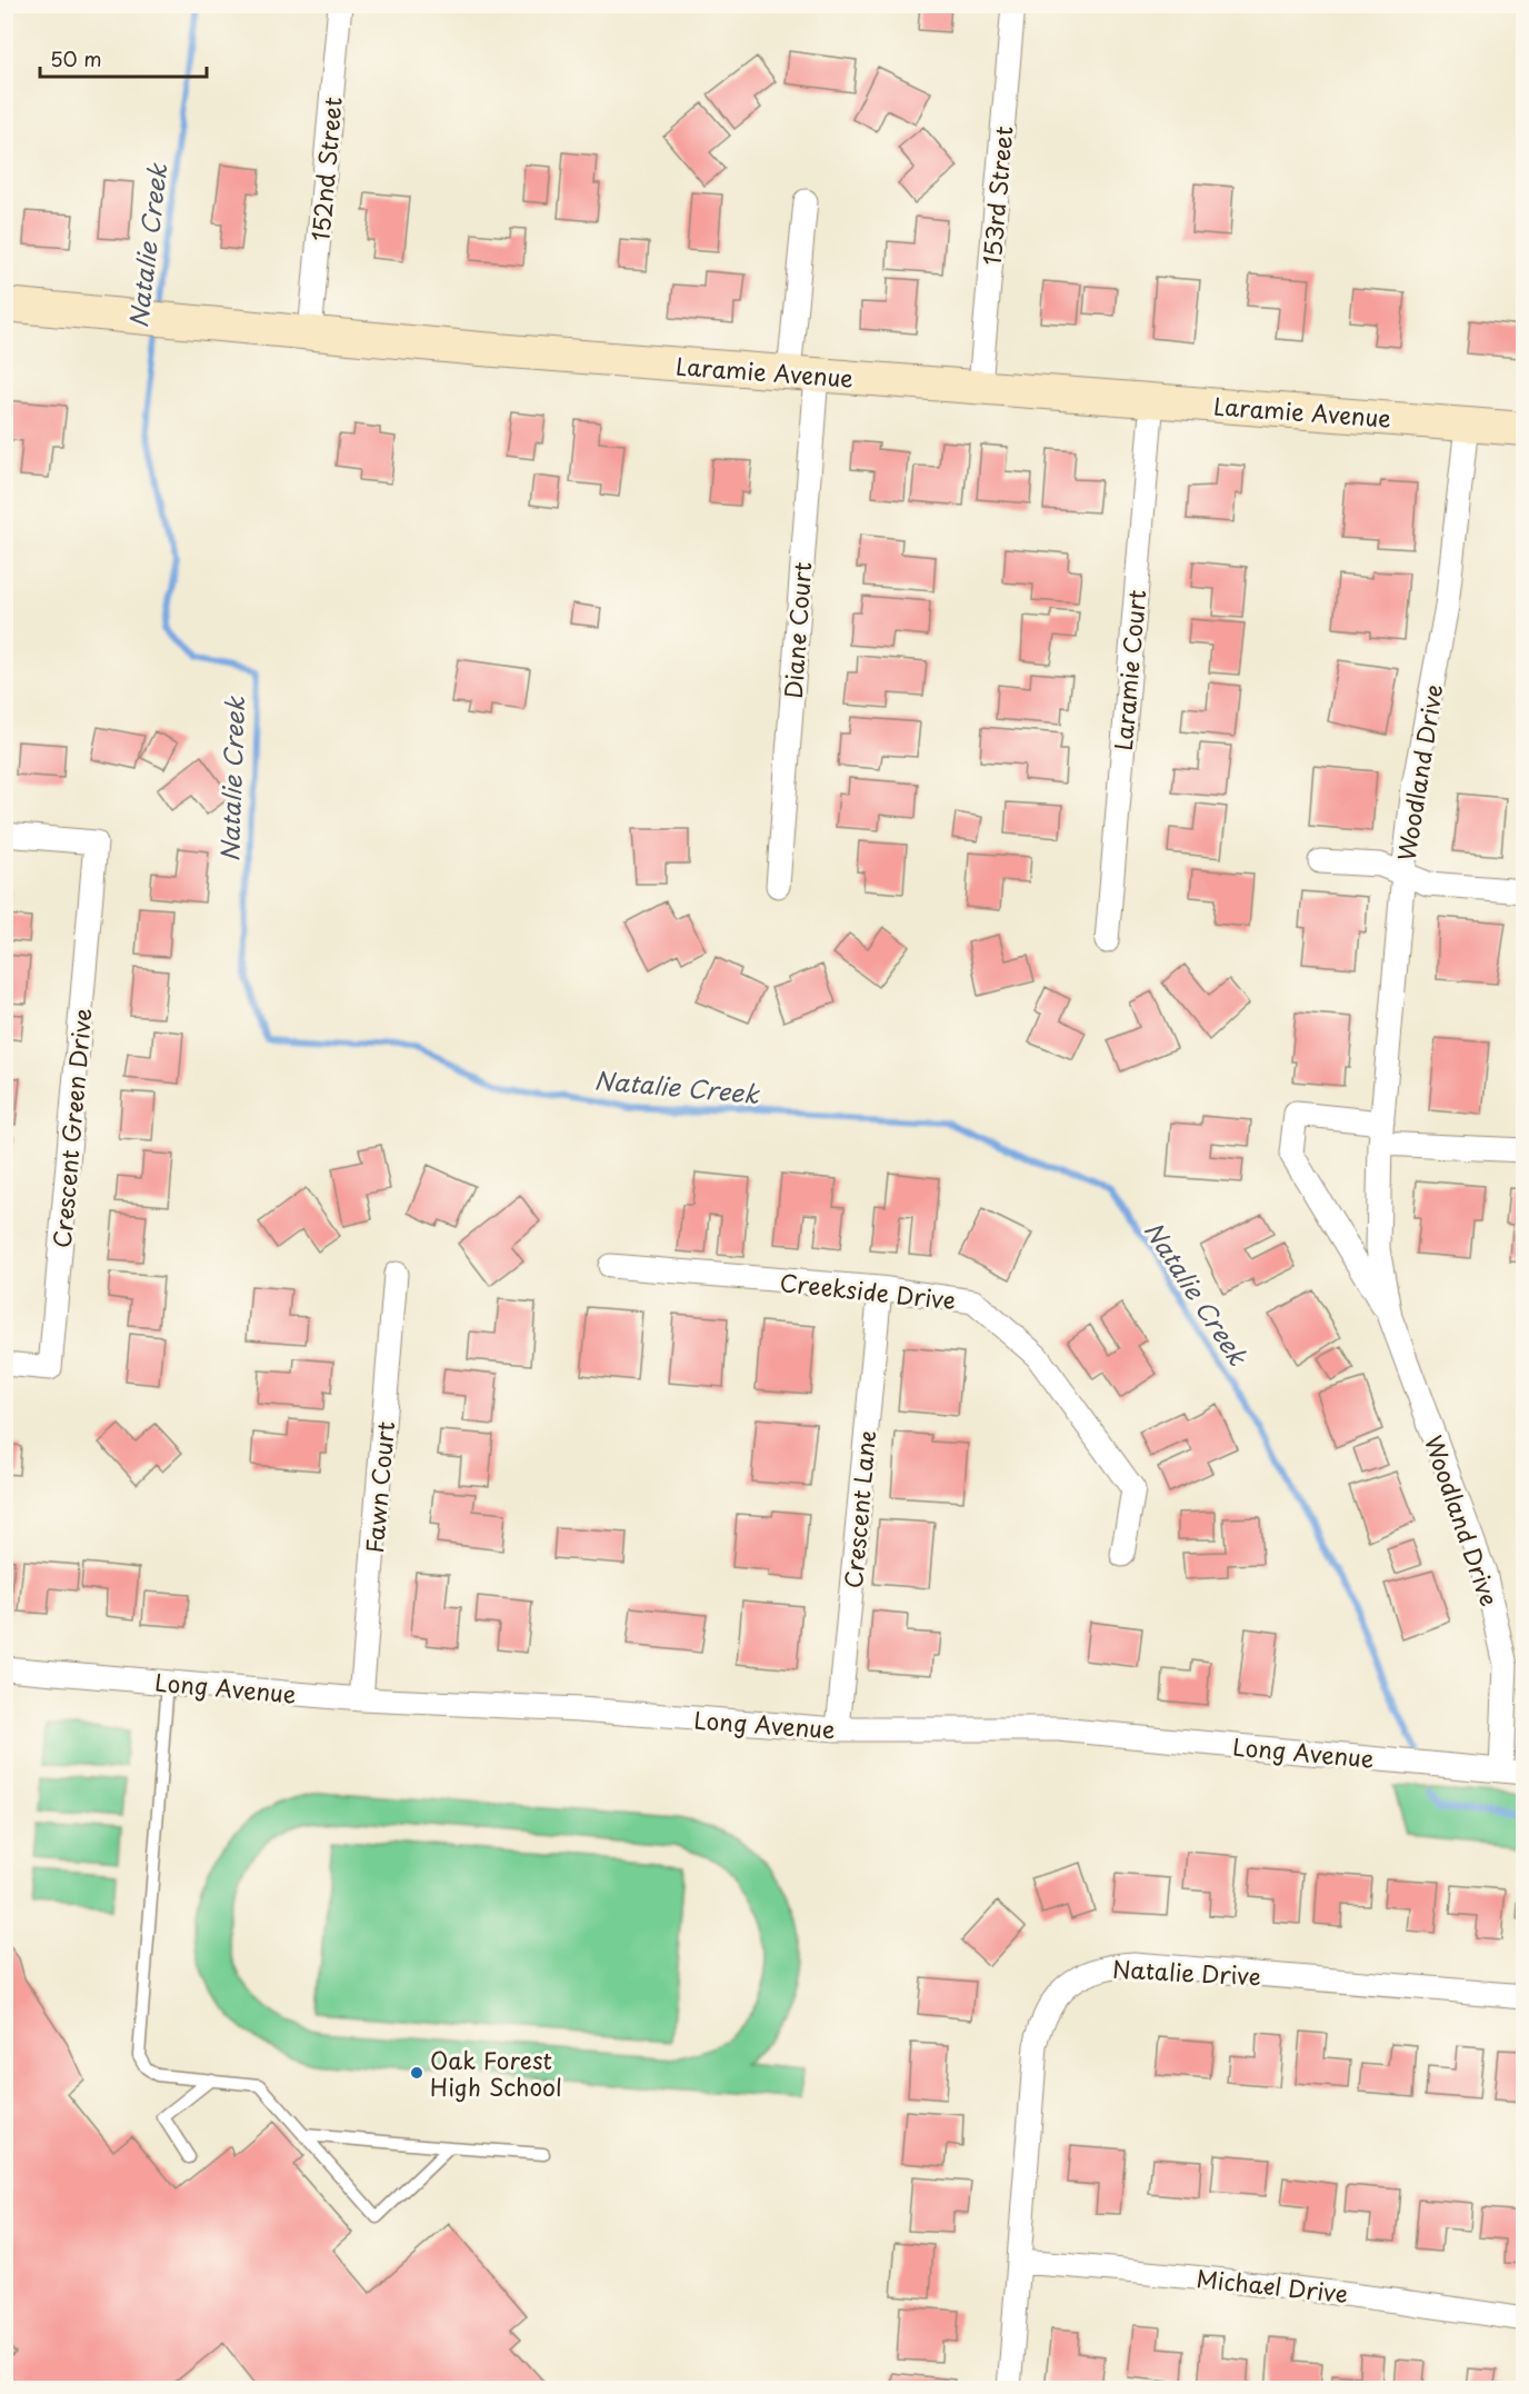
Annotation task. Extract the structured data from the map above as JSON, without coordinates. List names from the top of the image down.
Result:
{
  "streets": {
    "street": [
      "152nd Street",
      "153rd Street",
      "Laramie Avenue",
      "Diane Court",
      "Laramie Court",
      "Woodland Drive",
      "Crescent Green Drive",
      "Creekside Drive",
      "Fawn Court",
      "Crescent Lane",
      "Long Avenue",
      "Natalie Drive",
      "Michael Drive"
    ]
  },
  "crossings": [
    ["152nd Street", "Laramie Avenue"],
    ["153rd Street", "Laramie Avenue"],
    ["Laramie Avenue", "Diane Court"],
    ["Laramie Avenue", "Laramie Court"],
    ["Laramie Avenue", "Woodland Drive"],
    ["Woodland Drive", "Long Avenue"],
    ["Creekside Drive", "Crescent Lane"],
    ["Fawn Court", "Long Avenue"],
    ["Crescent Lane", "Long Avenue"],
    ["Natalie Drive", "Michael Drive"]
  ],
  "water": ["Natalie Creek"],
  "places": ["Oak Forest High School"],
  "scale_bar": "50 m"
}
